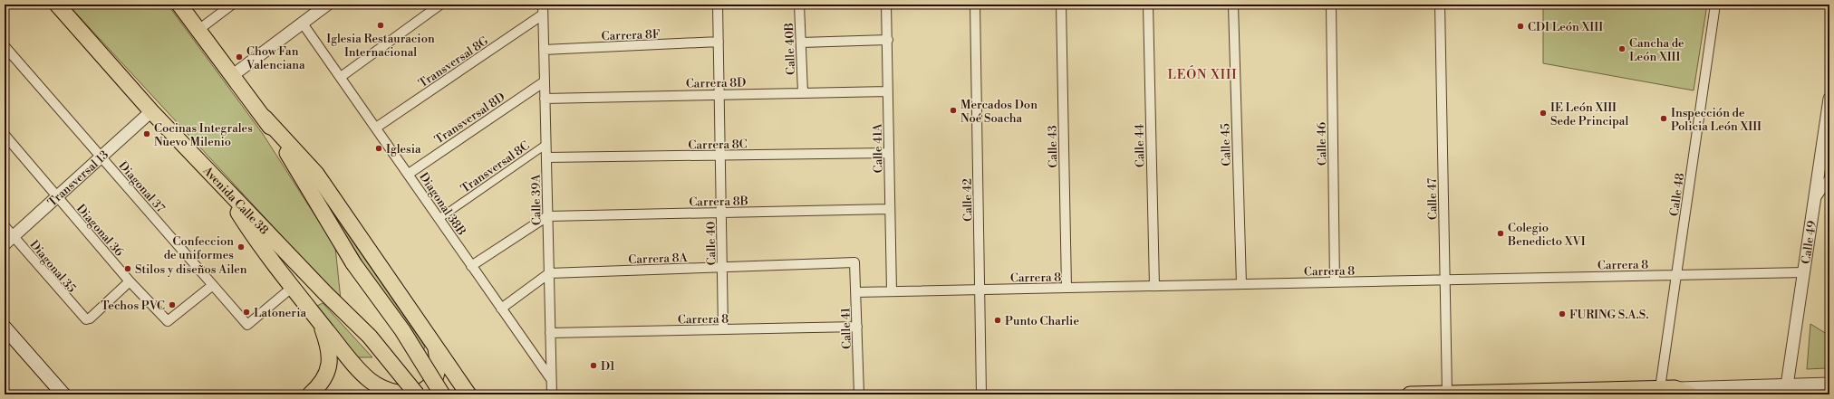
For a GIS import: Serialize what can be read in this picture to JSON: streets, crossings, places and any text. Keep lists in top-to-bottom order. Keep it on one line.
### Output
{"streets":{"main road":["Avenida Calle 38"],"street":["Carrera 8F","Calle 40B","Transversal 8G","Carrera 8D","Transversal 8D","Carrera 8C","Calle 46","Calle 45","Calle 44","Calle 43","Calle 41A","Transversal 8C","Transversal 13","Diagonal 37","Calle 48","Calle 47","Calle 39A","Calle 42","Carrera 8B","Diagonal 38B","Diagonal 36","Calle 49","Calle 40","Carrera 8A","Carrera 8","Diagonal 35","Calle 41"]},"crossings":[["Carrera 8F","Calle 39A"],["Carrera 8F","Calle 40"],["Calle 40B","Carrera 8D"],["Transversal 8G","Calle 39A"],["Transversal 8G","Diagonal 38B"],["Carrera 8D","Calle 41A"],["Carrera 8D","Calle 39A"],["Carrera 8D","Calle 40"],["Transversal 8D","Calle 39A"],["Transversal 8D","Diagonal 38B"],["Carrera 8C","Calle 41A"],["Carrera 8C","Calle 39A"],["Carrera 8C","Calle 40"],["Calle 46","Carrera 8"],["Calle 45","Carrera 8"],["Calle 44","Carrera 8"],["Calle 43","Carrera 8"],["Calle 41A","Carrera 8B"],["Calle 41A","Carrera 8"],["Transversal 8C","Calle 39A"],["Transversal 8C","Diagonal 38B"],["Transversal 13","Diagonal 37"],["Transversal 13","Avenida Calle 38"],["Transversal 13","Diagonal 36"],["Transversal 13","Diagonal 35"],["Diagonal 37","Diagonal 36"],["Calle 48","Carrera 8"],["Calle 47","Carrera 8"],["Calle 39A","Carrera 8B"],["Calle 39A","Diagonal 38B"],["Calle 39A","Carrera 8A"],["Calle 39A","Carrera 8"],["Calle 42","Carrera 8"],["Carrera 8B","Calle 40"],["Diagonal 36","Diagonal 35"],["Calle 49","Carrera 8"],["Calle 40","Carrera 8A"],["Calle 40","Carrera 8"],["Carrera 8A","Calle 41"],["Carrera 8","Calle 41"]],"districts":["LEÓN XIII"],"places":["Iglesia Restauracion Internacional","CDI León XIII","Cancha de León XIII","Chow Fan Valenciana","Mercados Don Noé Soacha","IE León XIII Sede Principal","Inspección de Policia León XIII","Cocinas Integrales Nuevo Milenio","Iglesia","Colegio Benedicto XVI","Confeccion de uniformes","Stilos y diseños Ailen","Techos PVC","Latoneria","FURING S.A.S.","Punto Charlie","D1"]}
